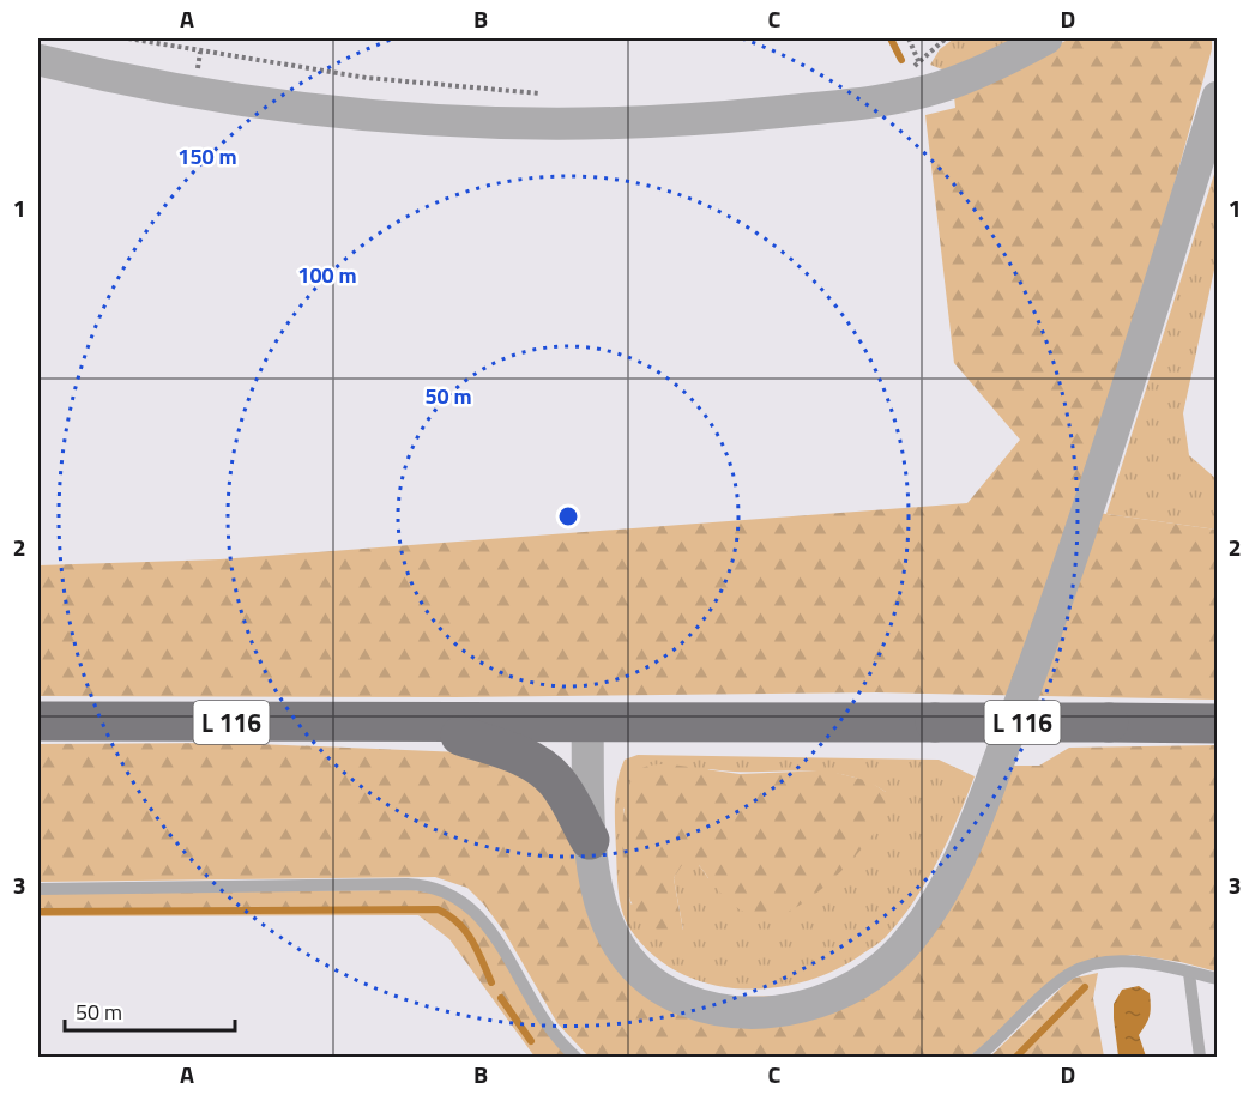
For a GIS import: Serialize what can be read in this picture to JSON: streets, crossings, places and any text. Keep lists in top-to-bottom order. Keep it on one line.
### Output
{"streets":{"main road":["L 116"]},"scale_bar":"50 m","grid":{"columns":["A","B","C","D"],"rows":["1","2","3"]},"rings":["150 m","100 m","50 m"]}
